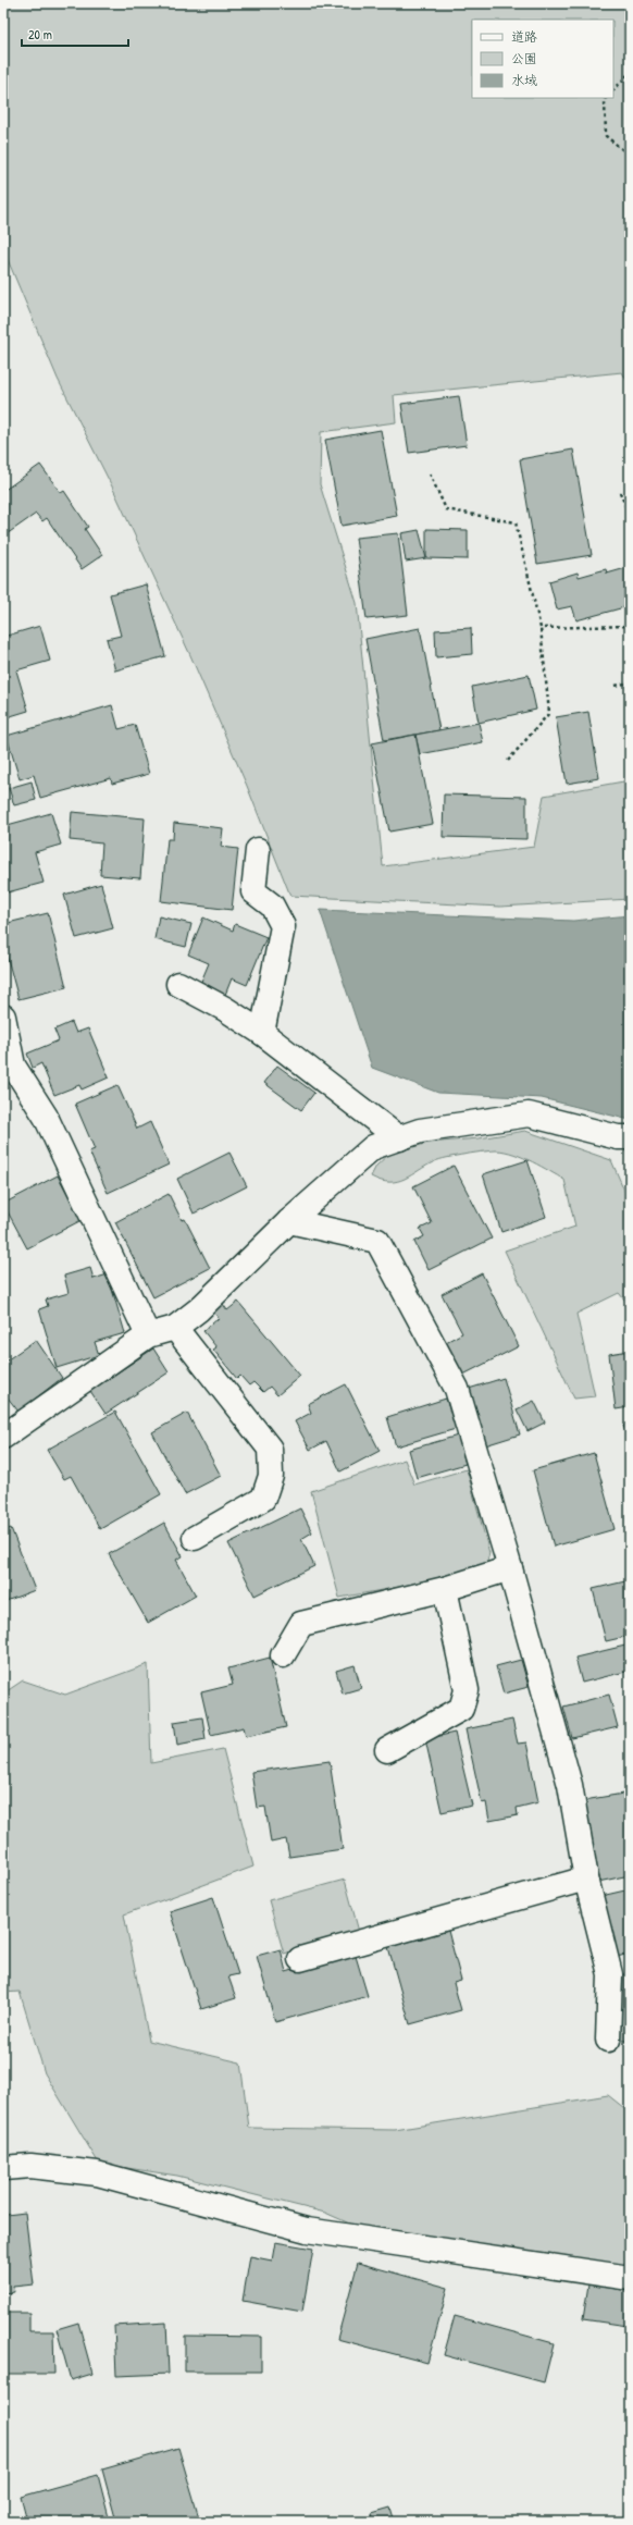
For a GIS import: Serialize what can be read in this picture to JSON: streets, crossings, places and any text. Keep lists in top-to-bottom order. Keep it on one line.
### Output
{"legend":["道路","公園","水域"],"scale_bar":"20 m"}
